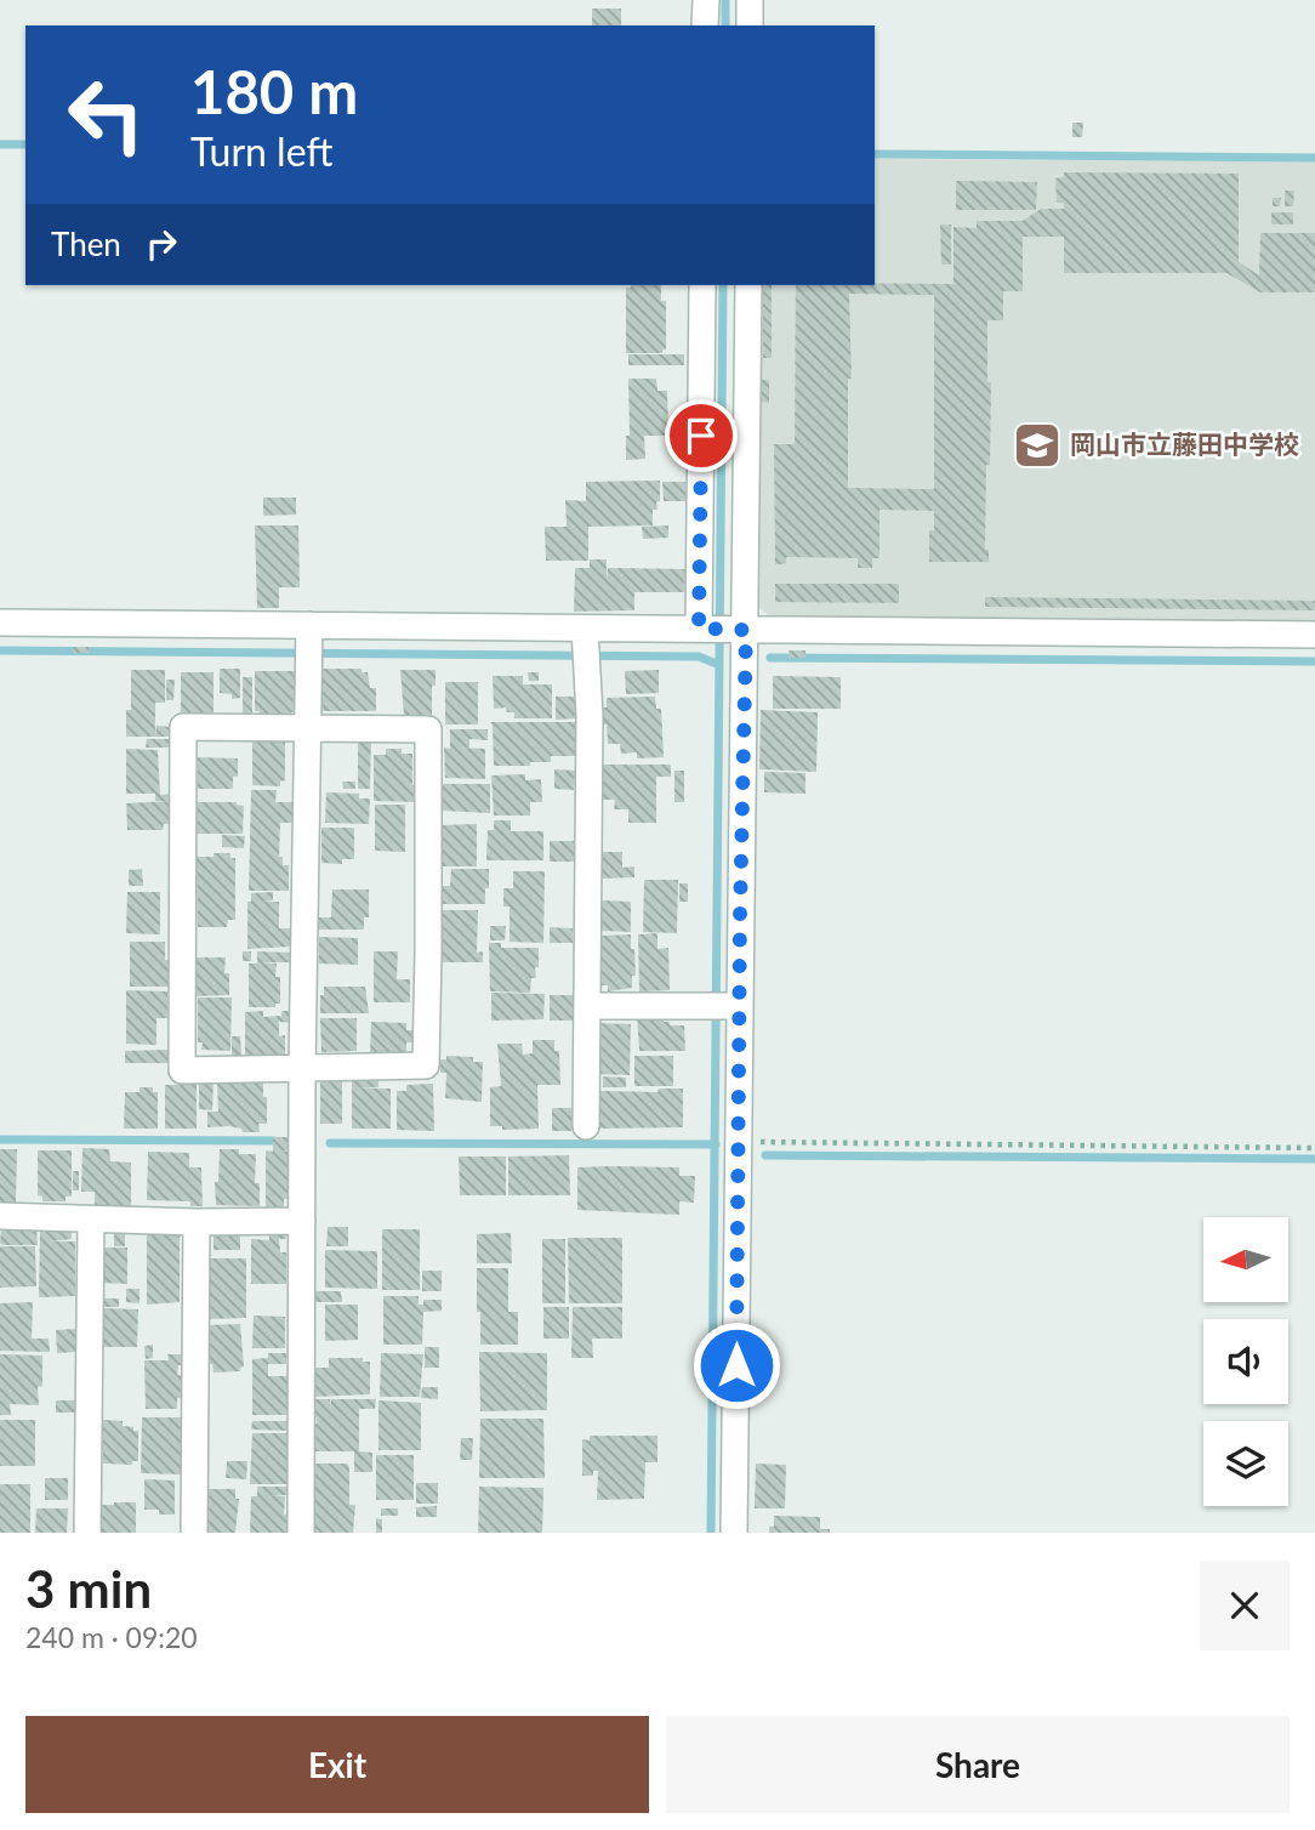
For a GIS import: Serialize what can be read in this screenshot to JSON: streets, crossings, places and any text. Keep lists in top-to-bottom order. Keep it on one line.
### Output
{"places":{"school or university":["岡山市立藤田中学校"]},"north":"left","page":{"turn":["180 m","Turn left"],"then":"Then","heading":["3 min","240 m · 09:20"],"buttons":["Exit","Share"]}}
